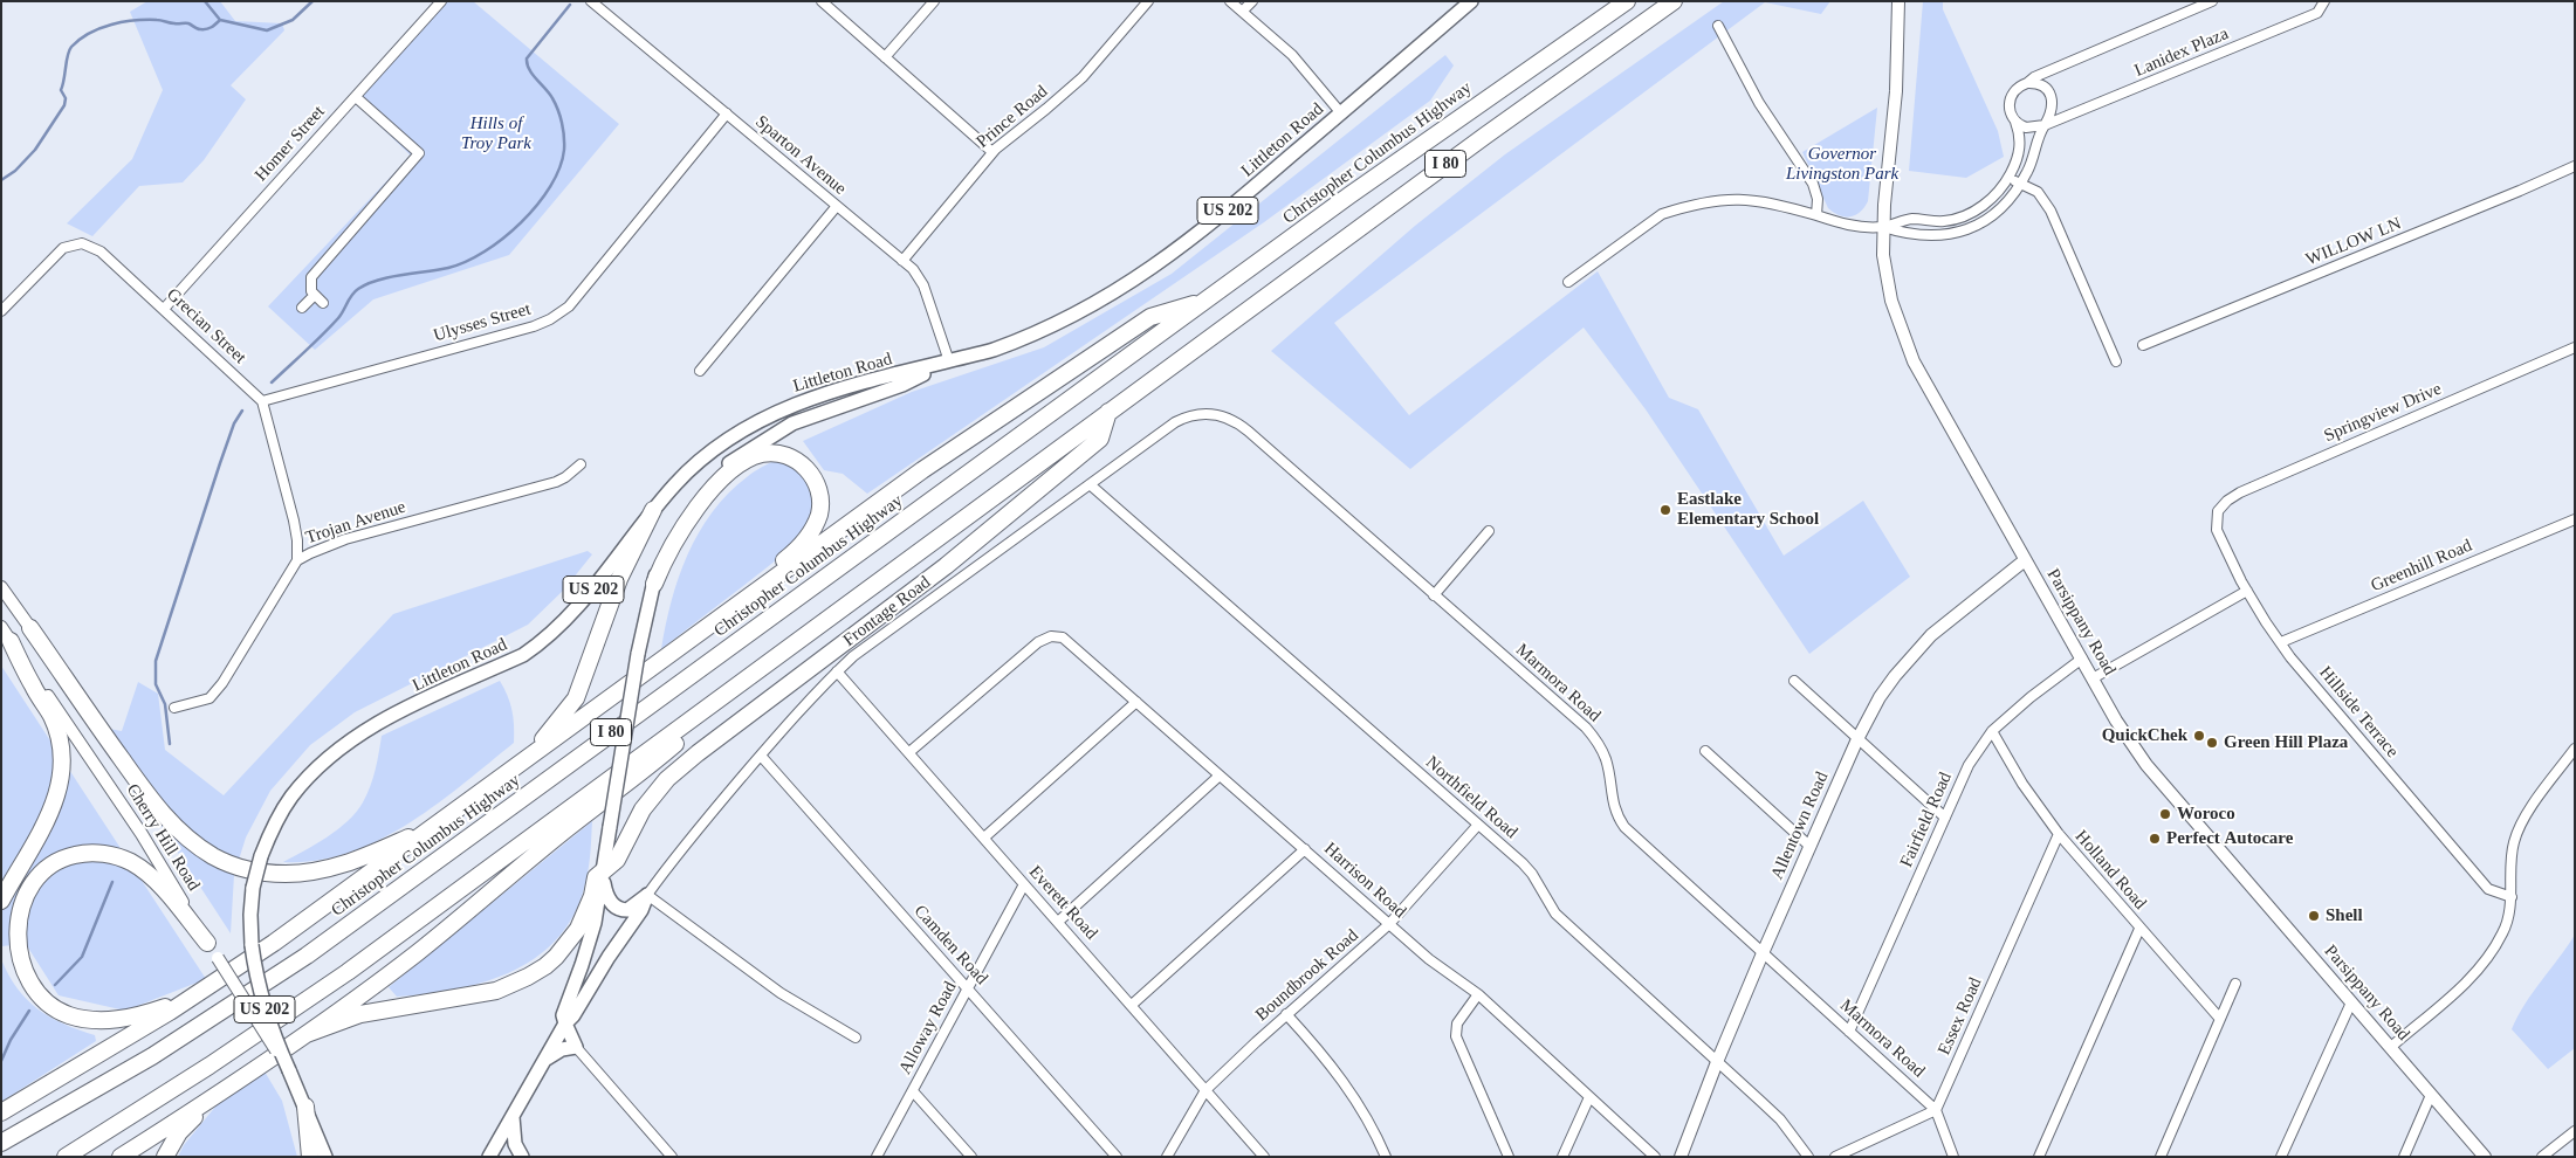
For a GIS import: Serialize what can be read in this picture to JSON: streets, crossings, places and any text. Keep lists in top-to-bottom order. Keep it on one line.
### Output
{"streets":{"highway":["Christopher Columbus Highway","I 80"],"main road":["Littleton Road","US 202","Parsippany Road","Allentown Road","Cherry Hill Road"],"street":["Lanidex Plaza","Prince Road","Homer Street","Sparton Avenue","WILLOW LN","Ulysses Street","Grecian Street","Springview Drive","Trojan Avenue","Greenhill Road","Frontage Road","Marmora Road","Hillside Terrace","Northfield Road","Fairfield Road","Holland Road","Harrison Road","Everett Road","Camden Road","Boundbrook Road","Essex Road","Alloway Road"]},"crossings":[["Lanidex Plaza","Parsippany Road"],["Prince Road","Sparton Avenue"],["Littleton Road","Sparton Avenue"],["Littleton Road","Cherry Hill Road"],["Homer Street","Grecian Street"],["Sparton Avenue","Ulysses Street"],["Ulysses Street","Grecian Street"],["Springview Drive","Hillside Terrace"],["Greenhill Road","Hillside Terrace"],["Frontage Road","Marmora Road"],["Frontage Road","Northfield Road"],["Frontage Road","Everett Road"],["Frontage Road","Camden Road"],["Parsippany Road","Fairfield Road"],["Parsippany Road","Allentown Road"],["Marmora Road","Fairfield Road"],["Marmora Road","Allentown Road"],["Marmora Road","Essex Road"],["Northfield Road","Allentown Road"],["Northfield Road","Boundbrook Road"],["Fairfield Road","Holland Road"],["Holland Road","Essex Road"],["Harrison Road","Everett Road"],["Harrison Road","Boundbrook Road"],["Everett Road","Boundbrook Road"],["Everett Road","Alloway Road"],["Camden Road","Alloway Road"]],"parks":["Hills of Troy Park","Governor Livingston Park"],"places":["Eastlake Elementary School","QuickChek","Green Hill Plaza","Woroco","Perfect Autocare","Shell"]}
